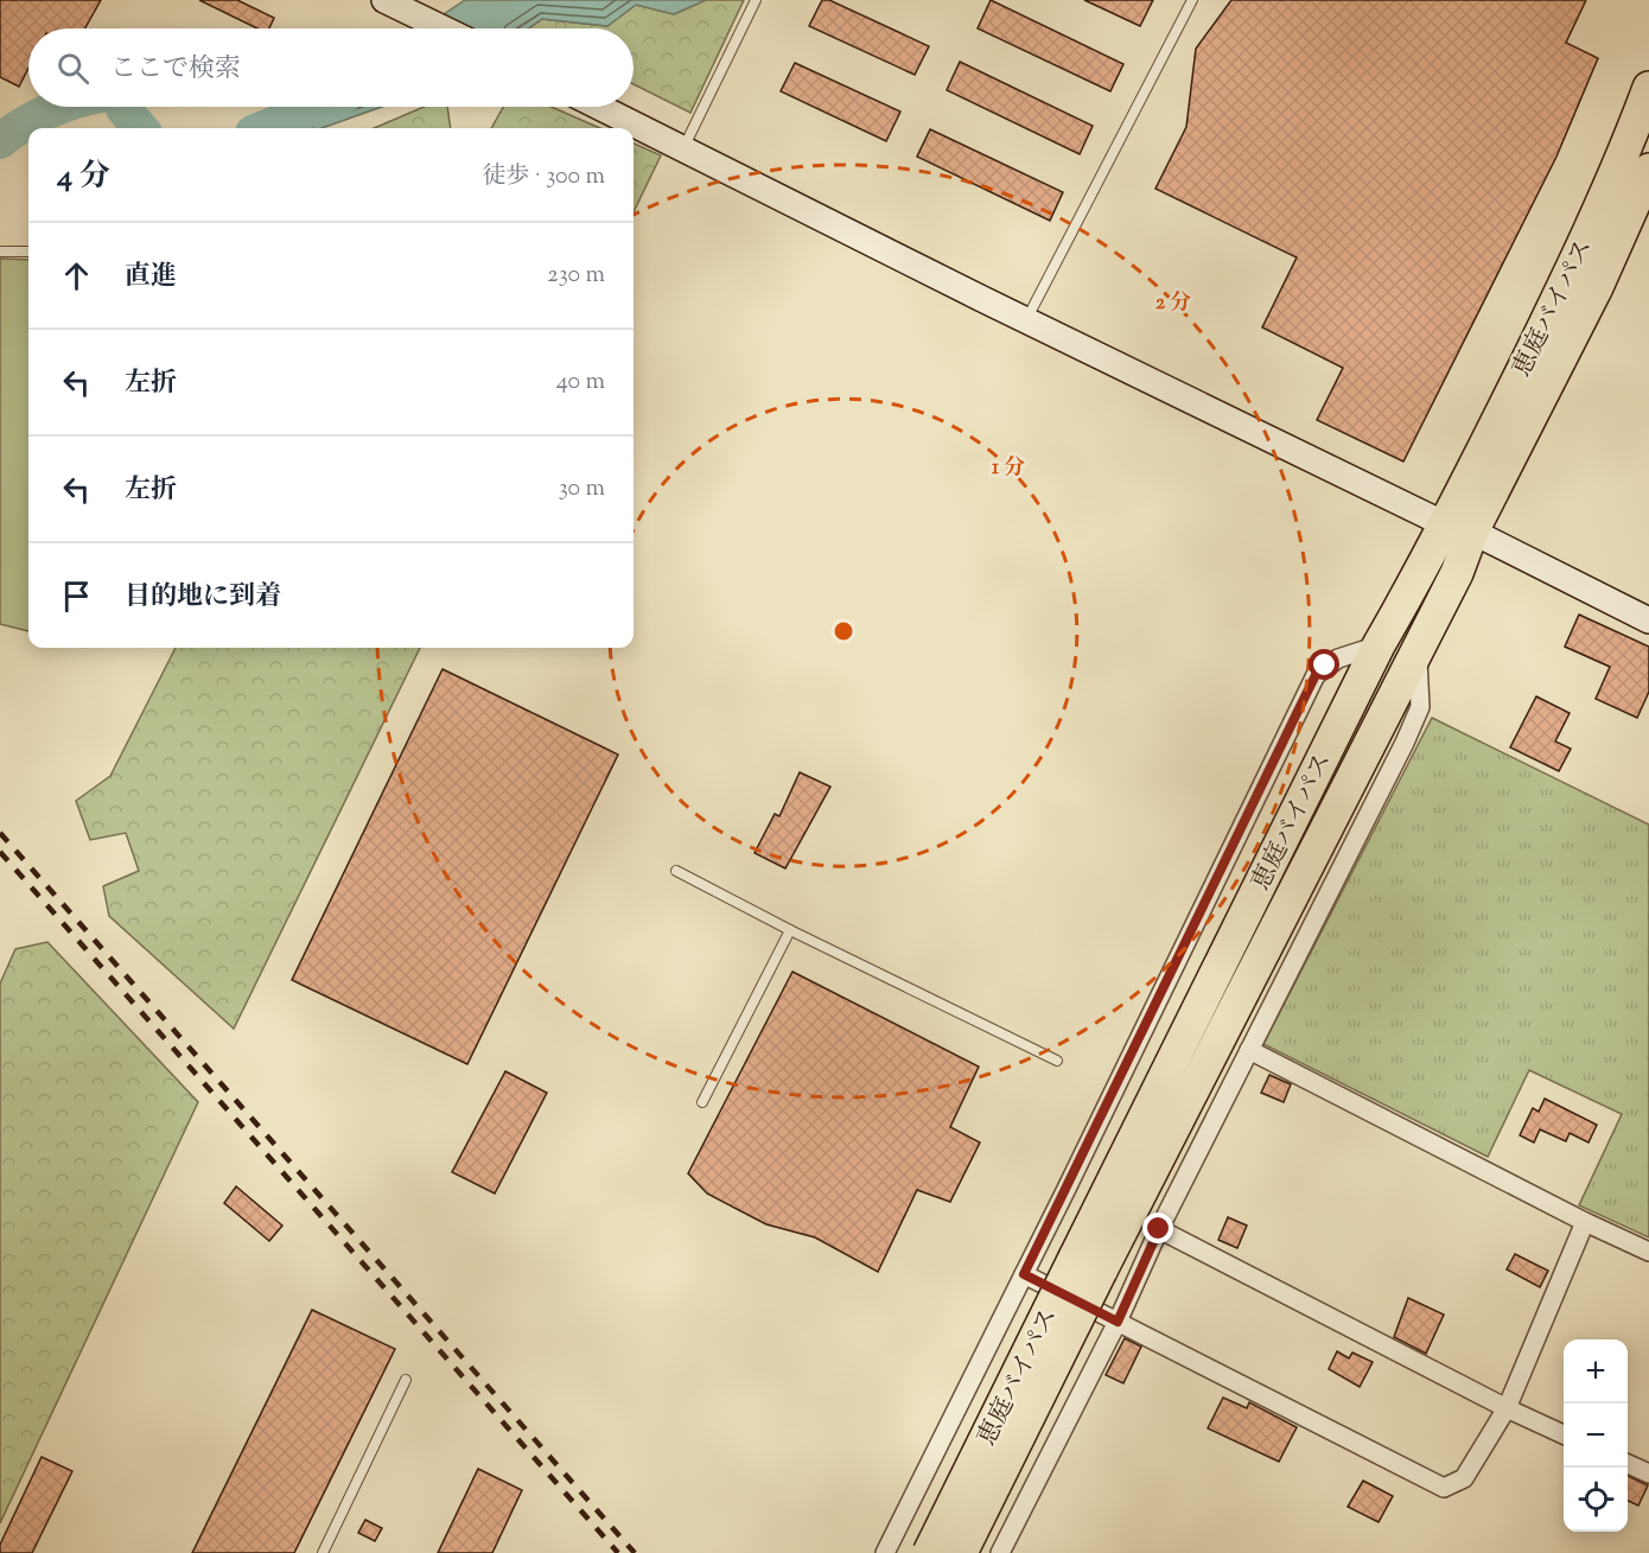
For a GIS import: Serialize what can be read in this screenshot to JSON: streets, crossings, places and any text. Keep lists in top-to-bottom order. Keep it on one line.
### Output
{"streets":{"highway":["恵庭バイパス"]},"page":{"search":"ここで検索","heading":["4 分","徒歩 · 300 m"],"list":[["直進","230 m"],["左折","40 m"],["左折","30 m"],"目的地に到着"],"map_buttons":["+","−"]},"rings":["2 分","1 分"]}
